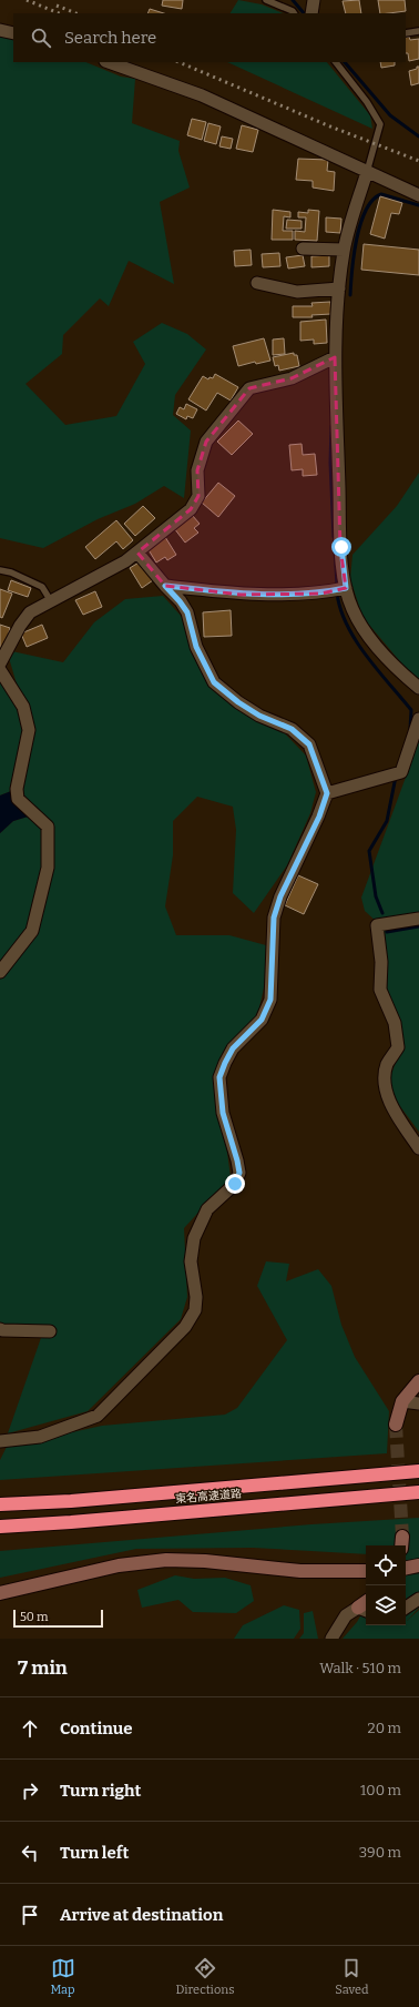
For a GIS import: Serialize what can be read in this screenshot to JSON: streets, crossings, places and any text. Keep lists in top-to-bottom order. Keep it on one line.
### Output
{"streets":{"highway":["東名高速道路"]},"scale_bar":"50 m","page":{"search":"Search here","scale":"50 m","heading":["7 min","Walk · 510 m"],"list":[["Continue","20 m"],["Turn right","100 m"],["Turn left","390 m"],"Arrive at destination"],"nav":["Map","Directions","Saved"]}}
